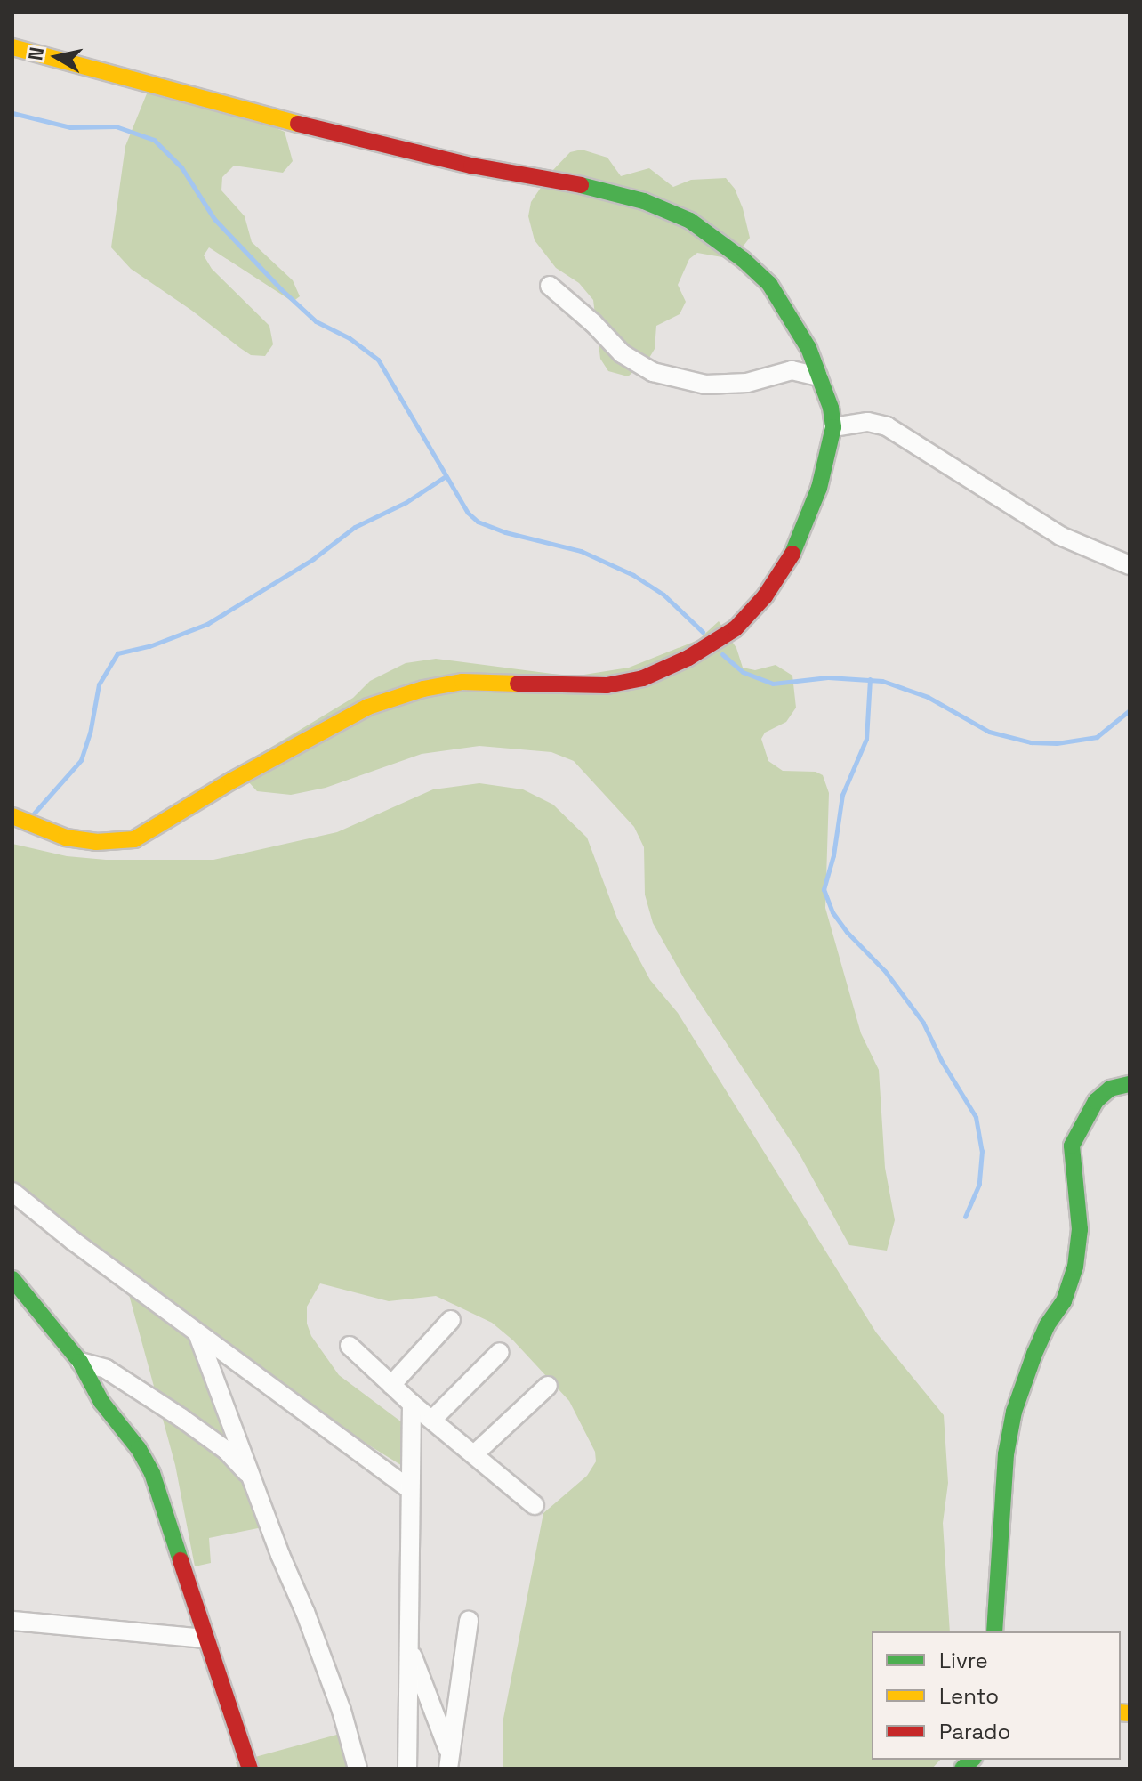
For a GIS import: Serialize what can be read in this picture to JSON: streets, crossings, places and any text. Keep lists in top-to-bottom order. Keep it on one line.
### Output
{"legend":["Livre","Lento","Parado"],"north":"left"}
